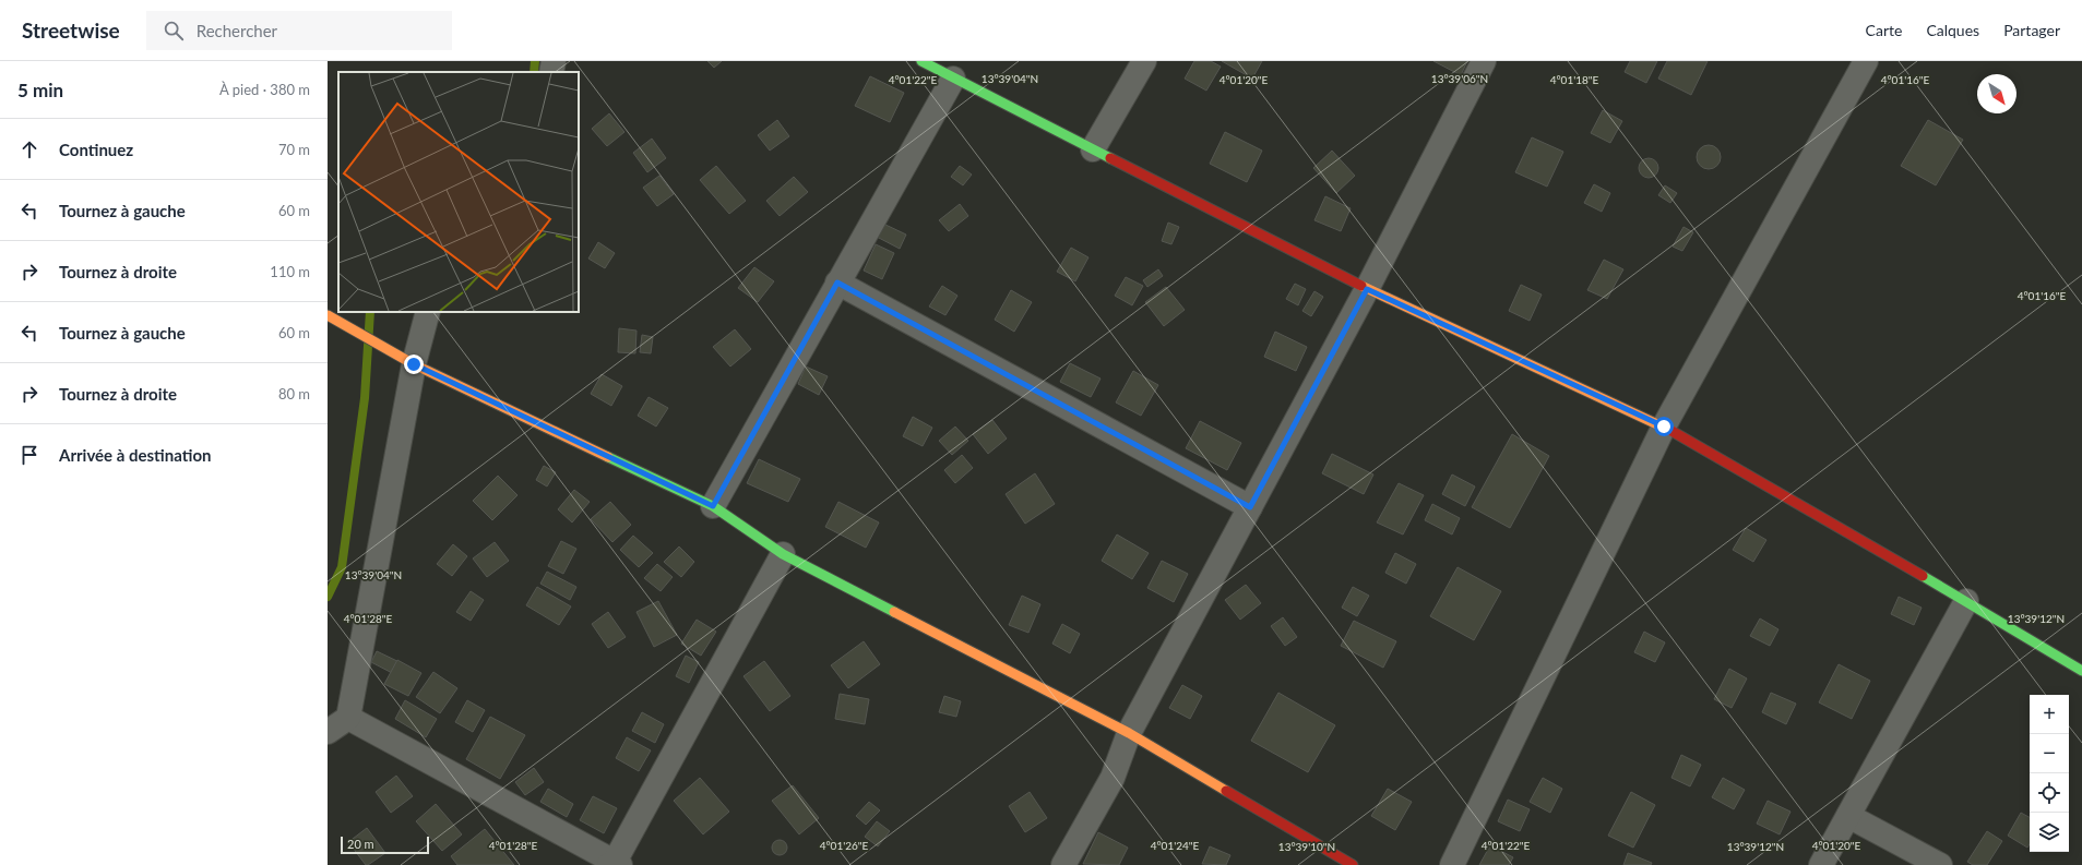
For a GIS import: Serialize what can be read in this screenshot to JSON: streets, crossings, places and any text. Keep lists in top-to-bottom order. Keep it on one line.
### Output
{"scale_bar":"20 m","north":"bottom right","page":{"header":"Streetwise","search":"Rechercher","nav":["Carte","Calques","Partager"],"heading":["5 min","À pied · 380 m"],"list":[["Continuez","70 m"],["Tournez à gauche","60 m"],["Tournez à droite","110 m"],["Tournez à gauche","60 m"],["Tournez à droite","80 m"],"Arrivée à destination"],"map_buttons":["+","−"],"scale":"20 m"},"coordinates":["13°39'04\"N","13°39'06\"N","4°01'20\"E","4°01'18\"E","4°01'22\"E","4°01'16\"E","4°01'28\"E","13°39'12\"N","4°01'26\"E","4°01'24\"E","13°39'10\"N"]}
